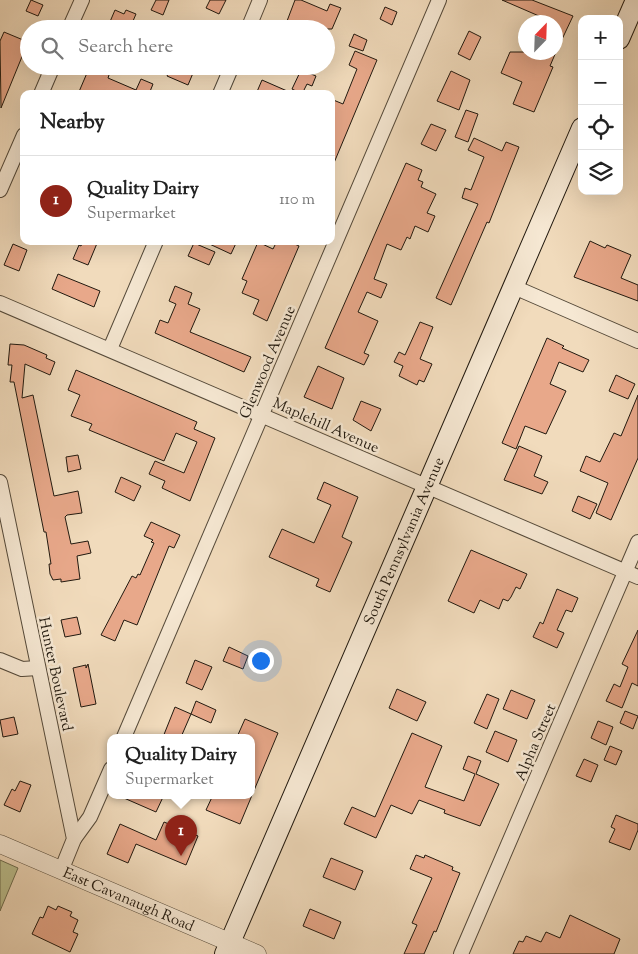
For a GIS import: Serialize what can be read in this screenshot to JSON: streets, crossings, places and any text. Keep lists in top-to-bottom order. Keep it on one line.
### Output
{"streets":{"main road":["South Pennsylvania Avenue"],"street":["Glenwood Avenue","Maplehill Avenue","Hunter Boulevard","Alpha Street","East Cavanaugh Road"]},"crossings":[["Glenwood Avenue","Maplehill Avenue"],["Maplehill Avenue","South Pennsylvania Avenue"],["Maplehill Avenue","Alpha Street"],["South Pennsylvania Avenue","East Cavanaugh Road"]],"north":"top right","page":{"map_buttons":["+","−"],"search":"Search here","heading":"Nearby","list":[{"mark":"1","name":"Quality Dairy","note":"Supermarket","value":"110 m"}],"popup":["Quality Dairy","Supermarket"],"pins":"1"}}
